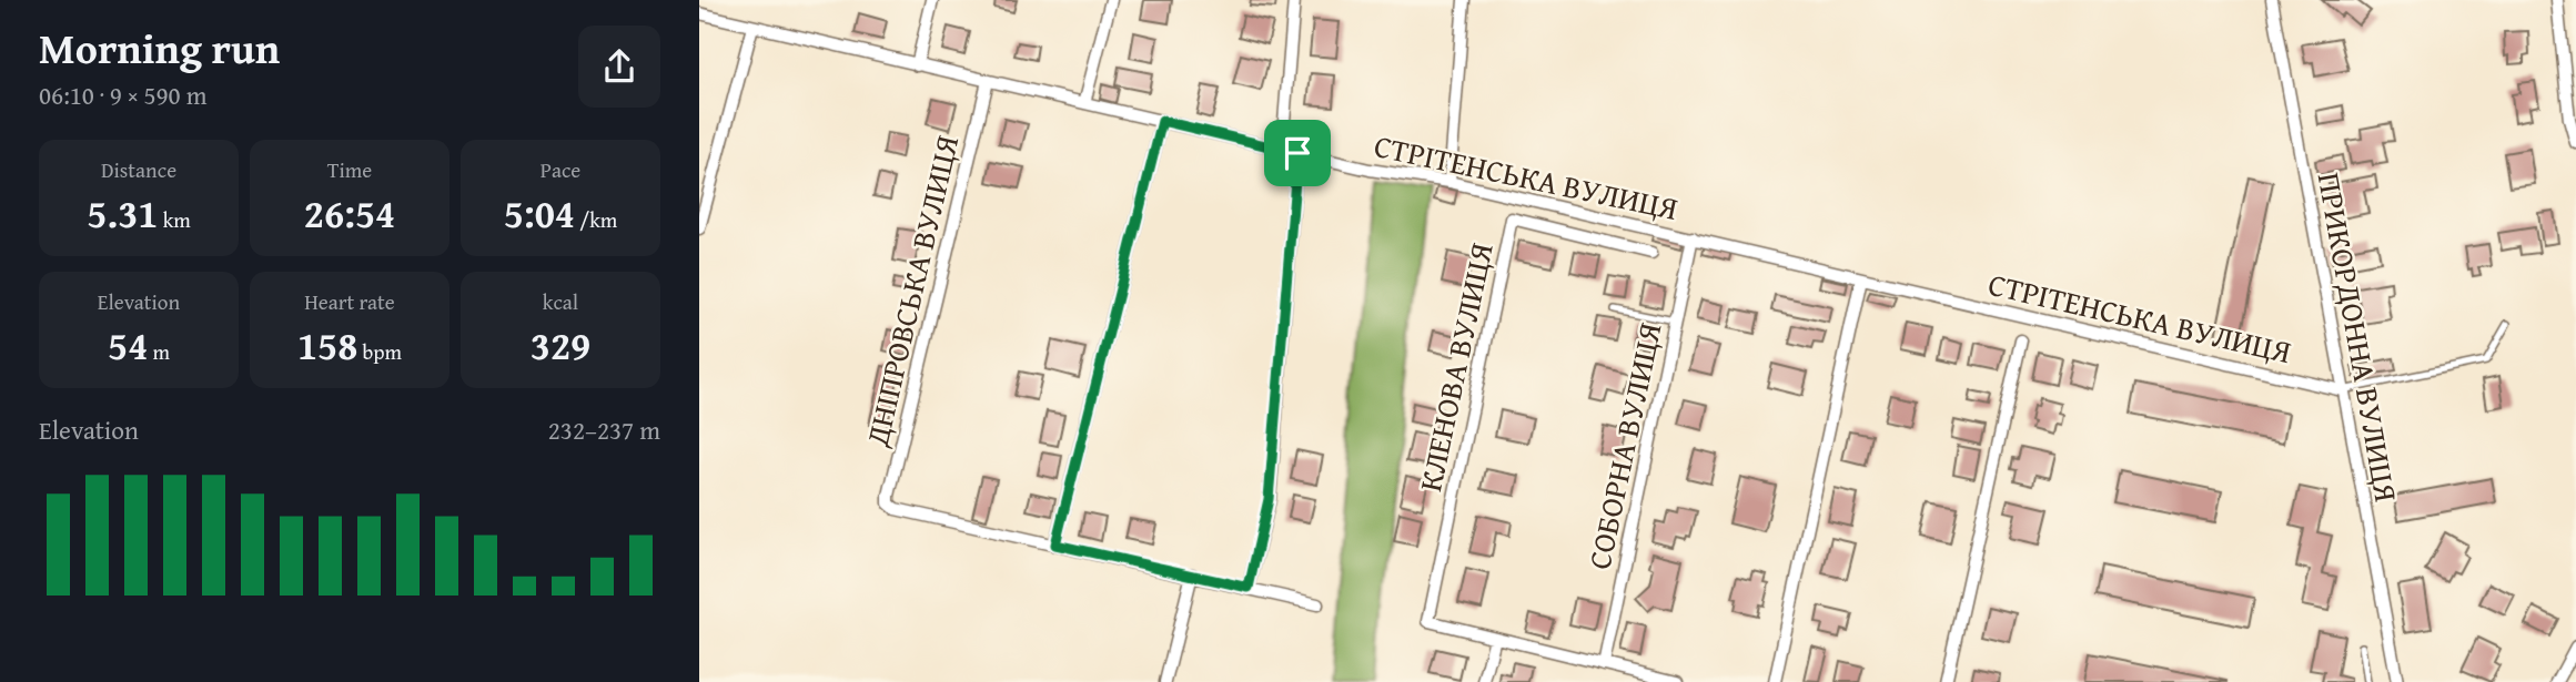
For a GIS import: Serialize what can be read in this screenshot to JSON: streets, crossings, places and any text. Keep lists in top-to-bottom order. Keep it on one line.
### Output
{"streets":{"street":["СТРІТЕНСЬКА ВУЛИЦЯ","ДНІПРОВСЬКА ВУЛИЦЯ","ПРИКОРДОННА ВУЛИЦЯ","КЛЕНОВА ВУЛИЦЯ","СОБОРНА ВУЛИЦЯ"]},"crossings":[["СТРІТЕНСЬКА ВУЛИЦЯ","ДНІПРОВСЬКА ВУЛИЦЯ"],["СТРІТЕНСЬКА ВУЛИЦЯ","ПРИКОРДОННА ВУЛИЦЯ"],["СТРІТЕНСЬКА ВУЛИЦЯ","СОБОРНА ВУЛИЦЯ"]],"page":{"heading":["Morning run","06:10 · 9 × 590 m"],"stats":[["Distance","5.31 km"],["Time","26:54"],["Pace","5:04 /km"],["Elevation","54 m"],["Heart rate","158 bpm"],["kcal","329"]],"chart":["Elevation","232–237 m"]}}
